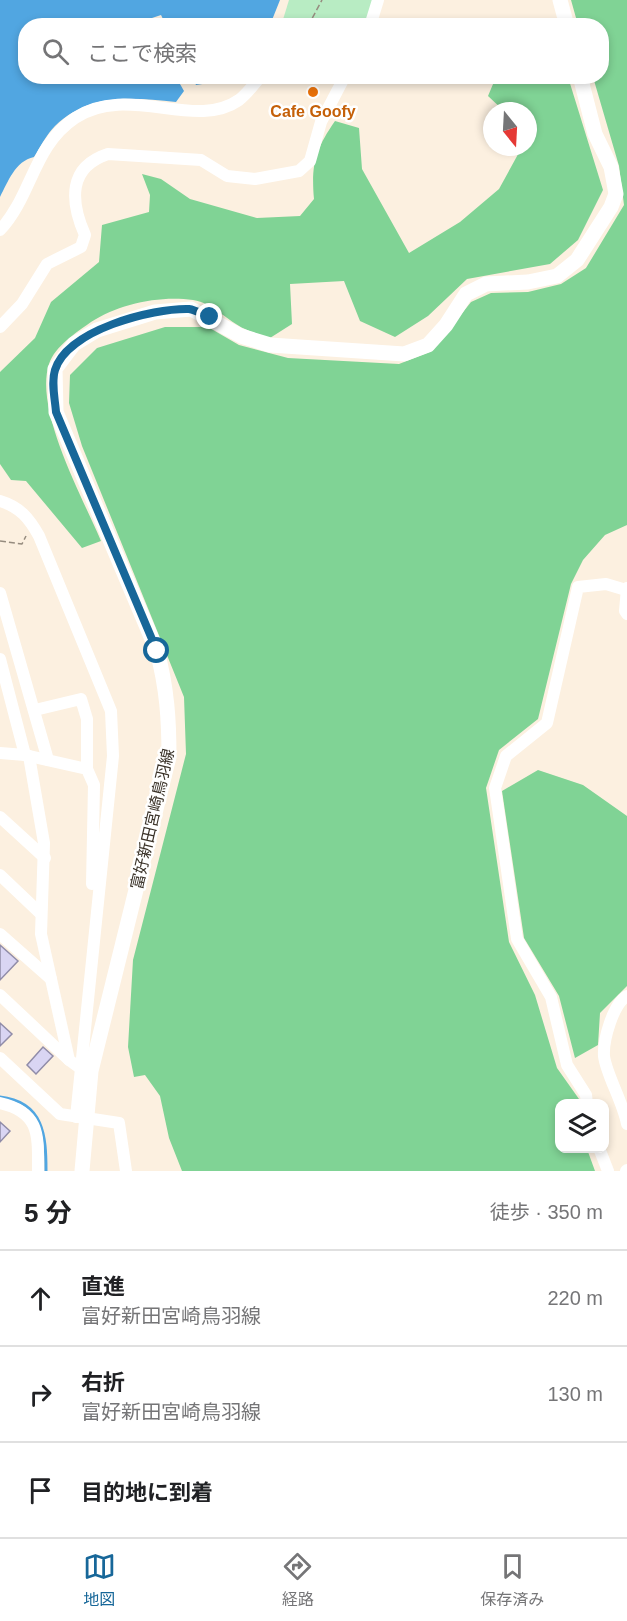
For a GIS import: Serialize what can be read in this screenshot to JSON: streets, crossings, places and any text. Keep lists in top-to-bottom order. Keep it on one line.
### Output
{"streets":{"main road":["富好新田宮崎鳥羽線"]},"places":["Cafe Goofy"],"north":"bottom","page":{"search":"ここで検索","heading":["5 分","徒歩 · 350 m"],"list":[["直進","富好新田宮崎鳥羽線","220 m"],["右折","富好新田宮崎鳥羽線","130 m"],"目的地に到着"],"nav":["地図","経路","保存済み"]}}
